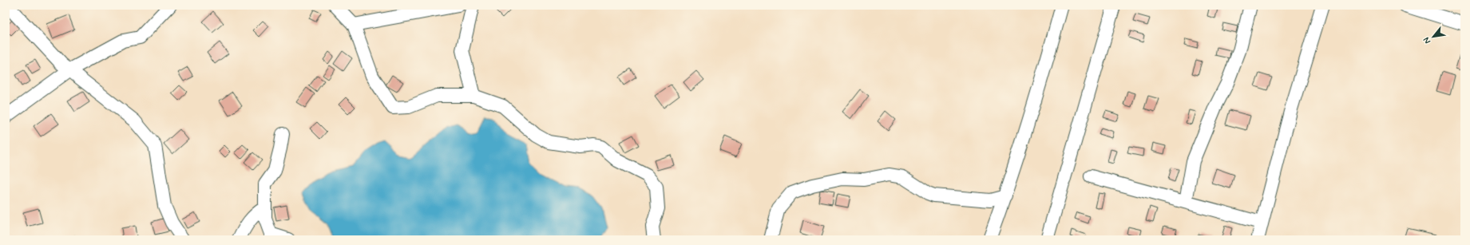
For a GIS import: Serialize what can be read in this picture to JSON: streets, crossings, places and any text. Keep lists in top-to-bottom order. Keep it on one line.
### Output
{"north":"bottom left"}
